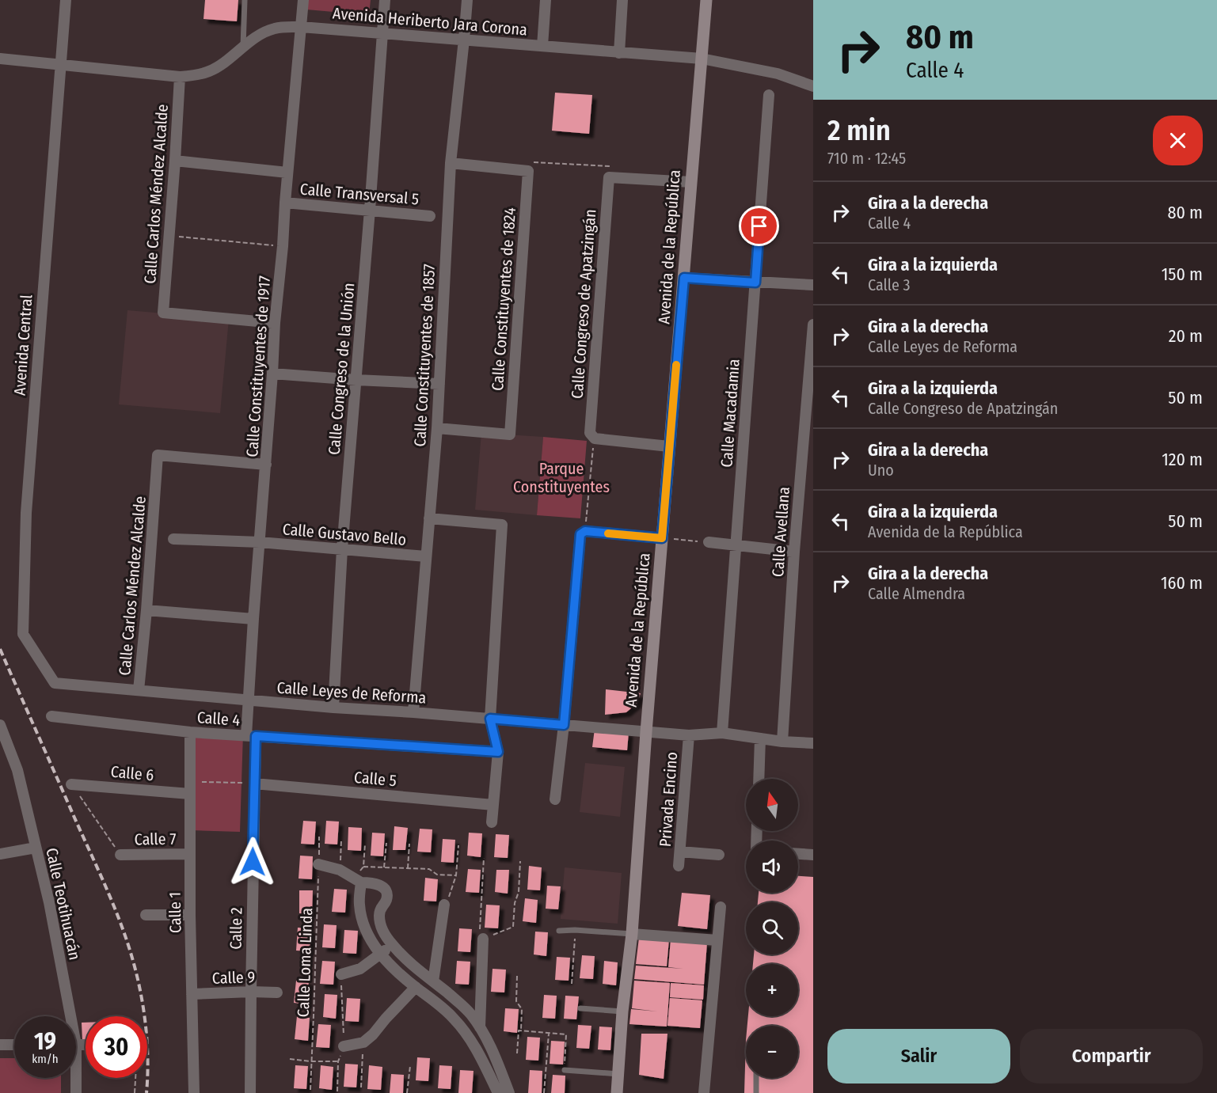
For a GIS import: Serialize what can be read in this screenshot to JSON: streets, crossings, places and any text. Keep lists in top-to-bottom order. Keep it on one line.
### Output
{"streets":{"main road":["Avenida de la República"],"street":["Avenida Heriberto Jara Corona","Calle Carlos Méndez Alcalde","Calle Transversal 5","Calle Constituyentes de 1824","Calle Congreso de Apatzingán","Avenida Central","Calle Constituyentes de 1857","Calle Constituyentes de 1917","Calle Congreso de la Unión","Calle Macadamia","Calle Avellana","Calle Gustavo Bello","Calle Leyes de Reforma","Calle 4","Calle 6","Calle 5","Privada Encino","Calle 7","Calle Teotihuacán","Calle 1","Calle 2","Calle 9"],"path":["Calle Loma Linda"]},"crossings":[["Avenida Heriberto Jara Corona","Calle Carlos Méndez Alcalde"],["Avenida Heriberto Jara Corona","Avenida de la República"],["Avenida Heriberto Jara Corona","Avenida Central"],["Avenida Heriberto Jara Corona","Calle Constituyentes de 1857"],["Avenida Heriberto Jara Corona","Calle Constituyentes de 1917"],["Avenida Heriberto Jara Corona","Calle Congreso de la Unión"],["Calle Carlos Méndez Alcalde","Calle Constituyentes de 1917"],["Calle Carlos Méndez Alcalde","Calle Leyes de Reforma"],["Calle Transversal 5","Calle Constituyentes de 1917"],["Calle Transversal 5","Calle Congreso de la Unión"],["Avenida de la República","Calle Leyes de Reforma"],["Calle Constituyentes de 1824","Calle Constituyentes de 1857"],["Avenida Central","Calle Leyes de Reforma"],["Calle Constituyentes de 1857","Calle Gustavo Bello"],["Calle Constituyentes de 1857","Calle Leyes de Reforma"],["Calle Constituyentes de 1917","Calle Gustavo Bello"],["Calle Constituyentes de 1917","Calle Leyes de Reforma"],["Calle Constituyentes de 1917","Calle 4"],["Calle Constituyentes de 1917","Calle 2"],["Calle Congreso de la Unión","Calle Gustavo Bello"],["Calle Congreso de la Unión","Calle Leyes de Reforma"],["Calle Macadamia","Calle Leyes de Reforma"],["Calle Avellana","Calle Leyes de Reforma"],["Calle Leyes de Reforma","Privada Encino"],["Calle 4","Calle 1"],["Calle 4","Calle 2"],["Calle 6","Calle 1"],["Calle 5","Calle 2"],["Calle 7","Calle 1"],["Calle 1","Calle 9"],["Calle 2","Calle 9"]],"parks":["Parque Constituyentes"],"north":"top","page":{"turn":["80 m","Calle 4"],"heading":["2 min","710 m · 12:45"],"list":[{"name":"Gira a la derecha","note":"Calle 4","value":"80 m"},{"name":"Gira a la izquierda","note":"Calle 3","value":"150 m"},{"name":"Gira a la derecha","note":"Calle Leyes de Reforma","value":"20 m"},{"name":"Gira a la izquierda","note":"Calle Congreso de Apatzingán","value":"50 m"},{"name":"Gira a la derecha","note":"Uno","value":"120 m"},{"name":"Gira a la izquierda","note":"Avenida de la República","value":"50 m"},{"name":"Gira a la derecha","note":"Calle Almendra","value":"160 m"}],"map_buttons":["+","−"],"speed":"19 km/h","limit":"30","buttons":["Salir","Compartir"]}}
